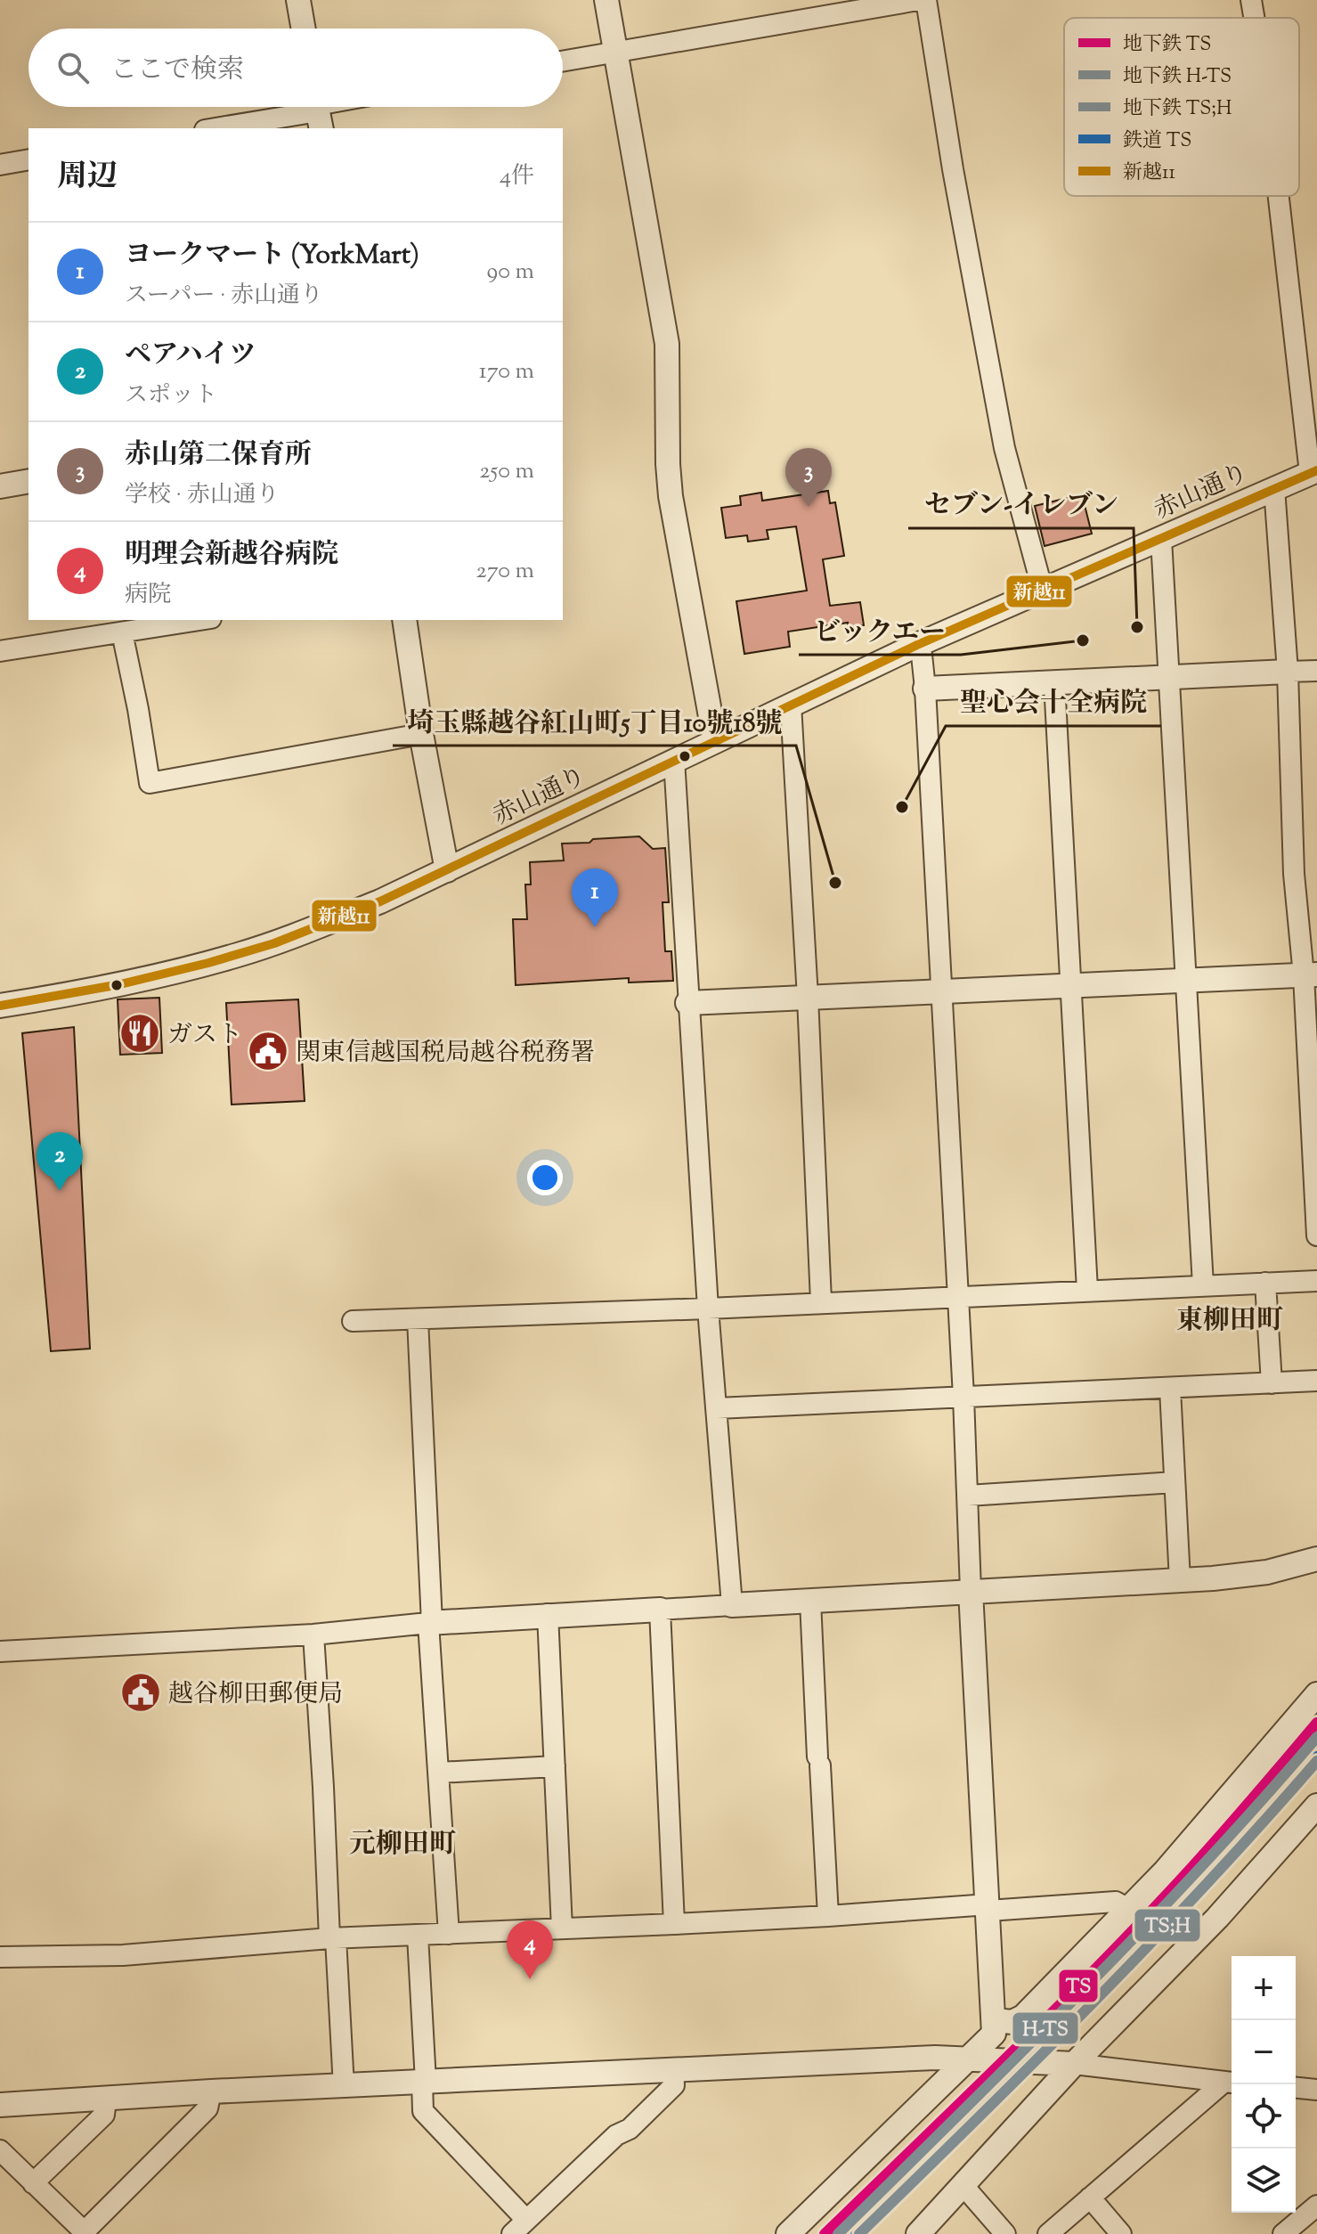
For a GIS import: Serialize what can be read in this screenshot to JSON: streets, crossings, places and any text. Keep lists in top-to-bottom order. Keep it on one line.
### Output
{"streets":{"street":["赤山通り"]},"districts":["東柳田町","元柳田町"],"places":{"other":["セブン-イレブン","ビックエー","聖心会十全病院","埼玉縣越谷紅山町5丁目10號18號"],"restaurant":["ガスト"],"public building":["関東信越国税局越谷税務署","越谷柳田郵便局"]},"lines":["transit line 新越11","metro line TS","metro line H-TS","rail line TS","metro line TS;H"],"legend":["地下鉄 TS","地下鉄 H-TS","地下鉄 TS;H","鉄道 TS","新越11"],"page":{"search":"ここで検索","heading":["周辺","4件"],"list":[{"mark":"1","name":"ヨークマート (YorkMart)","note":"スーパー · 赤山通り","value":"90 m"},{"mark":"2","name":"ペアハイツ","note":"スポット","value":"170 m"},{"mark":"3","name":"赤山第二保育所","note":"学校 · 赤山通り","value":"250 m"},{"mark":"4","name":"明理会新越谷病院","note":"病院","value":"270 m"}],"pins":["3","1","2","4"],"map_buttons":["+","−"]}}
